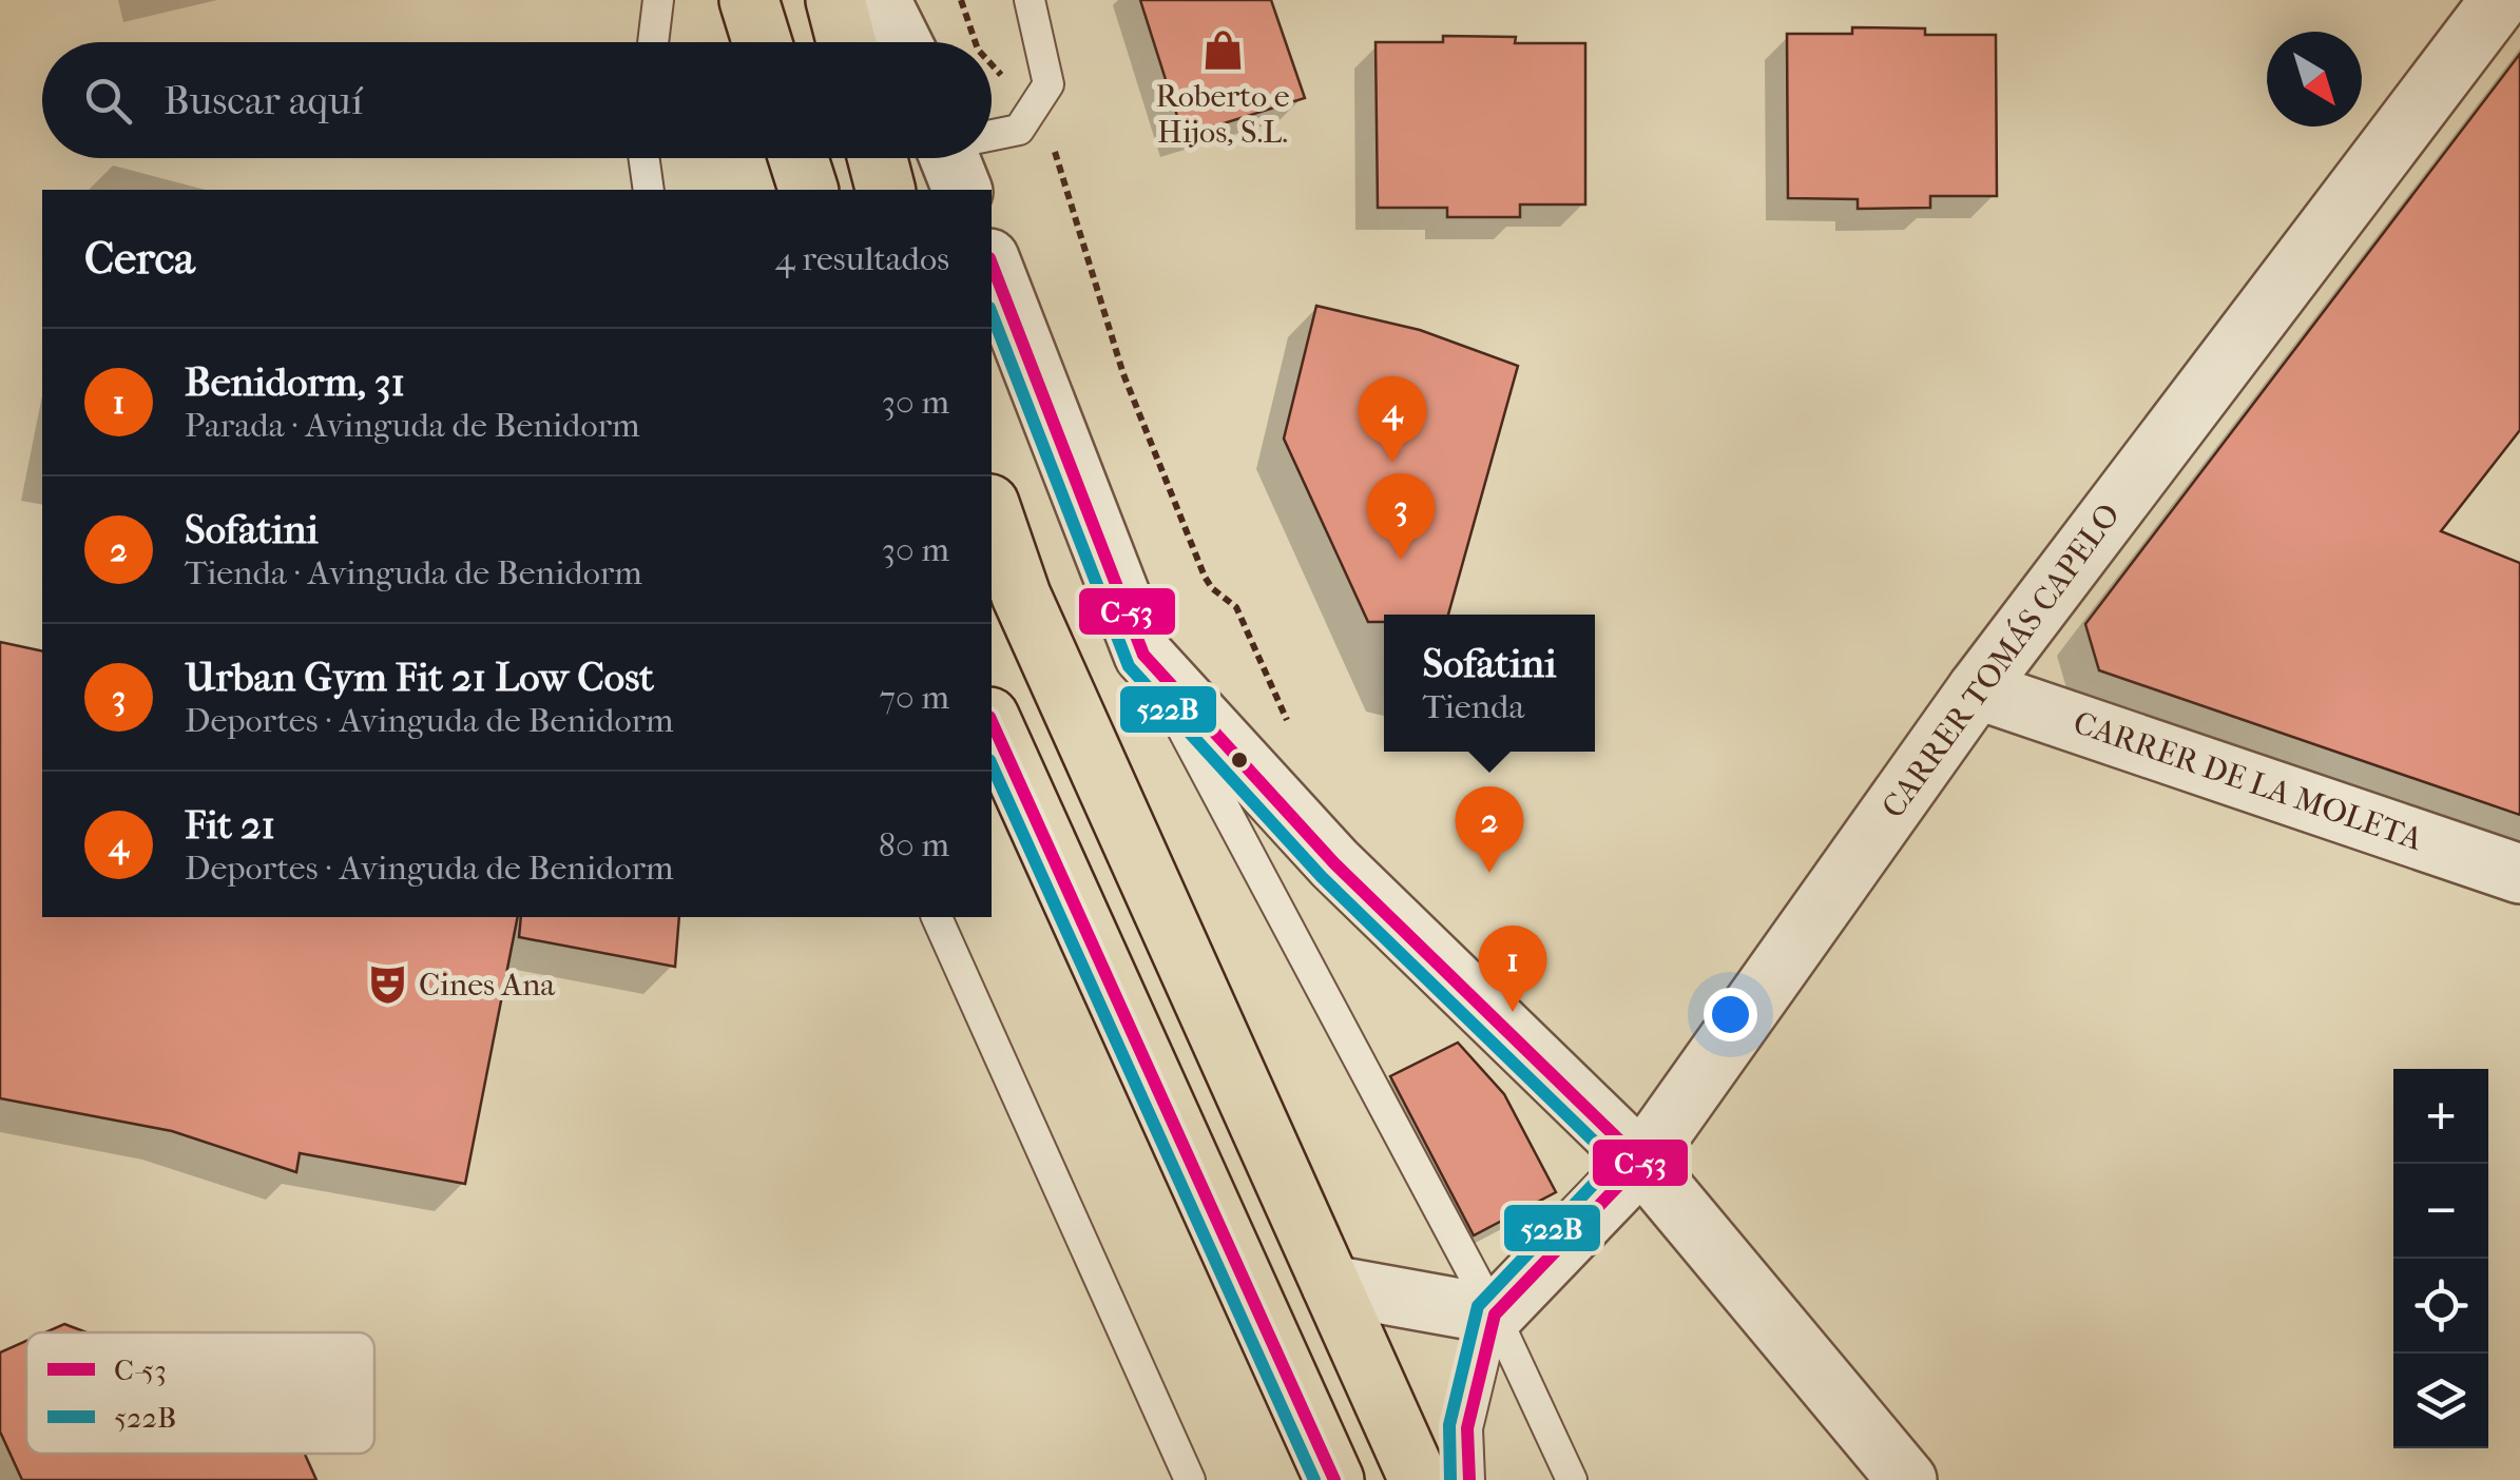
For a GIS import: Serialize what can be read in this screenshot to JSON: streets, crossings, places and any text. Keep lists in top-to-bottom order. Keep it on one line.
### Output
{"streets":{"street":["CARRER TOMÁS CAPELO","CARRER DE LA MOLETA"]},"crossings":[["CARRER TOMÁS CAPELO","CARRER DE LA MOLETA"]],"places":{"shop":["Roberto e Hijos, S.L."],"theatre":["Cines Ana"]},"lines":["transit line C-53","transit line 522B"],"legend":["C-53","522B"],"north":"bottom right","page":{"search":"Buscar aquí","heading":["Cerca","4 resultados"],"list":[{"mark":"1","name":"Benidorm, 31","note":"Parada · Avinguda de Benidorm","value":"30 m"},{"mark":"2","name":"Sofatini","note":"Tienda · Avinguda de Benidorm","value":"30 m"},{"mark":"3","name":"Urban Gym Fit 21 Low Cost","note":"Deportes · Avinguda de Benidorm","value":"70 m"},{"mark":"4","name":"Fit 21","note":"Deportes · Avinguda de Benidorm","value":"80 m"}],"pins":["4","3","2","1"],"popup":["Sofatini","Tienda"],"map_buttons":["+","−"]}}
